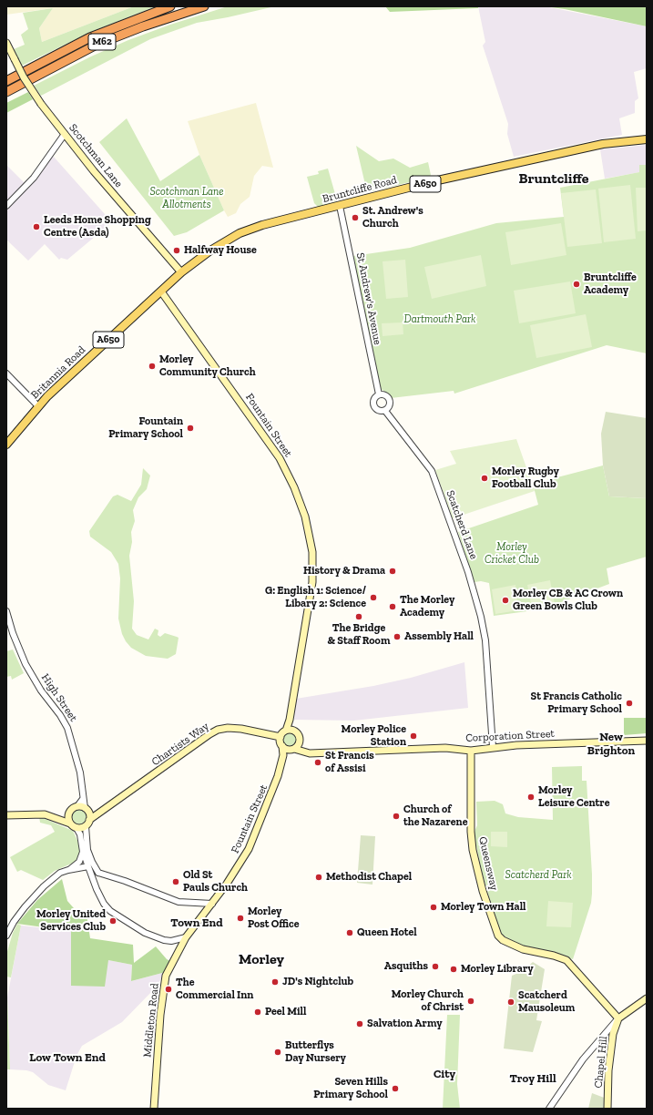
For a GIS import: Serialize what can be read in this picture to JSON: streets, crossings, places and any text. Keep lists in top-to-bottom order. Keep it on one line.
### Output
{"streets":{"highway":["M62"],"main road":["Scotchman Lane","A650","Bruntcliffe Road","Britannia Road","Fountain Street","Corporation Street","Chartists Way","Queensway","Middleton Road","Chapel Hill"],"street":["St Andrew's Avenue","Scatcherd Lane","High Street"]},"crossings":[["Scotchman Lane","Bruntcliffe Road"],["Bruntcliffe Road","St Andrew's Avenue"],["Bruntcliffe Road","Britannia Road"],["Bruntcliffe Road","Fountain Street"],["St Andrew's Avenue","Scatcherd Lane"],["Britannia Road","Fountain Street"],["Fountain Street","Corporation Street"],["Fountain Street","Chartists Way"],["Fountain Street","Middleton Road"],["Scatcherd Lane","Corporation Street"],["High Street","Chartists Way"],["Corporation Street","Chartists Way"],["Corporation Street","Queensway"],["Queensway","Chapel Hill"]],"districts":["Bruntcliffe","New Brighton","Town End","Morley","Low Town End","City","Troy Hill"],"parks":["Scotchman Lane Allotments","Dartmouth Park","Morley Cricket Club","Scatcherd Park"],"places":["St. Andrew's Church","Leeds Home Shopping Centre (Asda)","Halfway House","Bruntcliffe Academy","Morley Community Church","Fountain Primary School","Morley Rugby Football Club","History & Drama","G: English 1: Science/ Libary 2: Science","Morley CB & AC Crown Green Bowls Club","The Morley Academy","The Bridge & Staff Room","Assembly Hall","St Francis Catholic Primary School","Morley Police Station","St Francis of Assisi","Morley Leisure Centre","Church of the Nazarene","Methodist Chapel","Old St Pauls Church","Morley Town Hall","Morley Post Office","Morley United Services Club","Queen Hotel","Asquiths","Morley Library","JD's Nightclub","The Commercial Inn","Morley Church of Christ","Scatcherd Mausoleum","Peel Mill","Salvation Army","Butterflys Day Nursery","Seven Hills Primary School"]}
